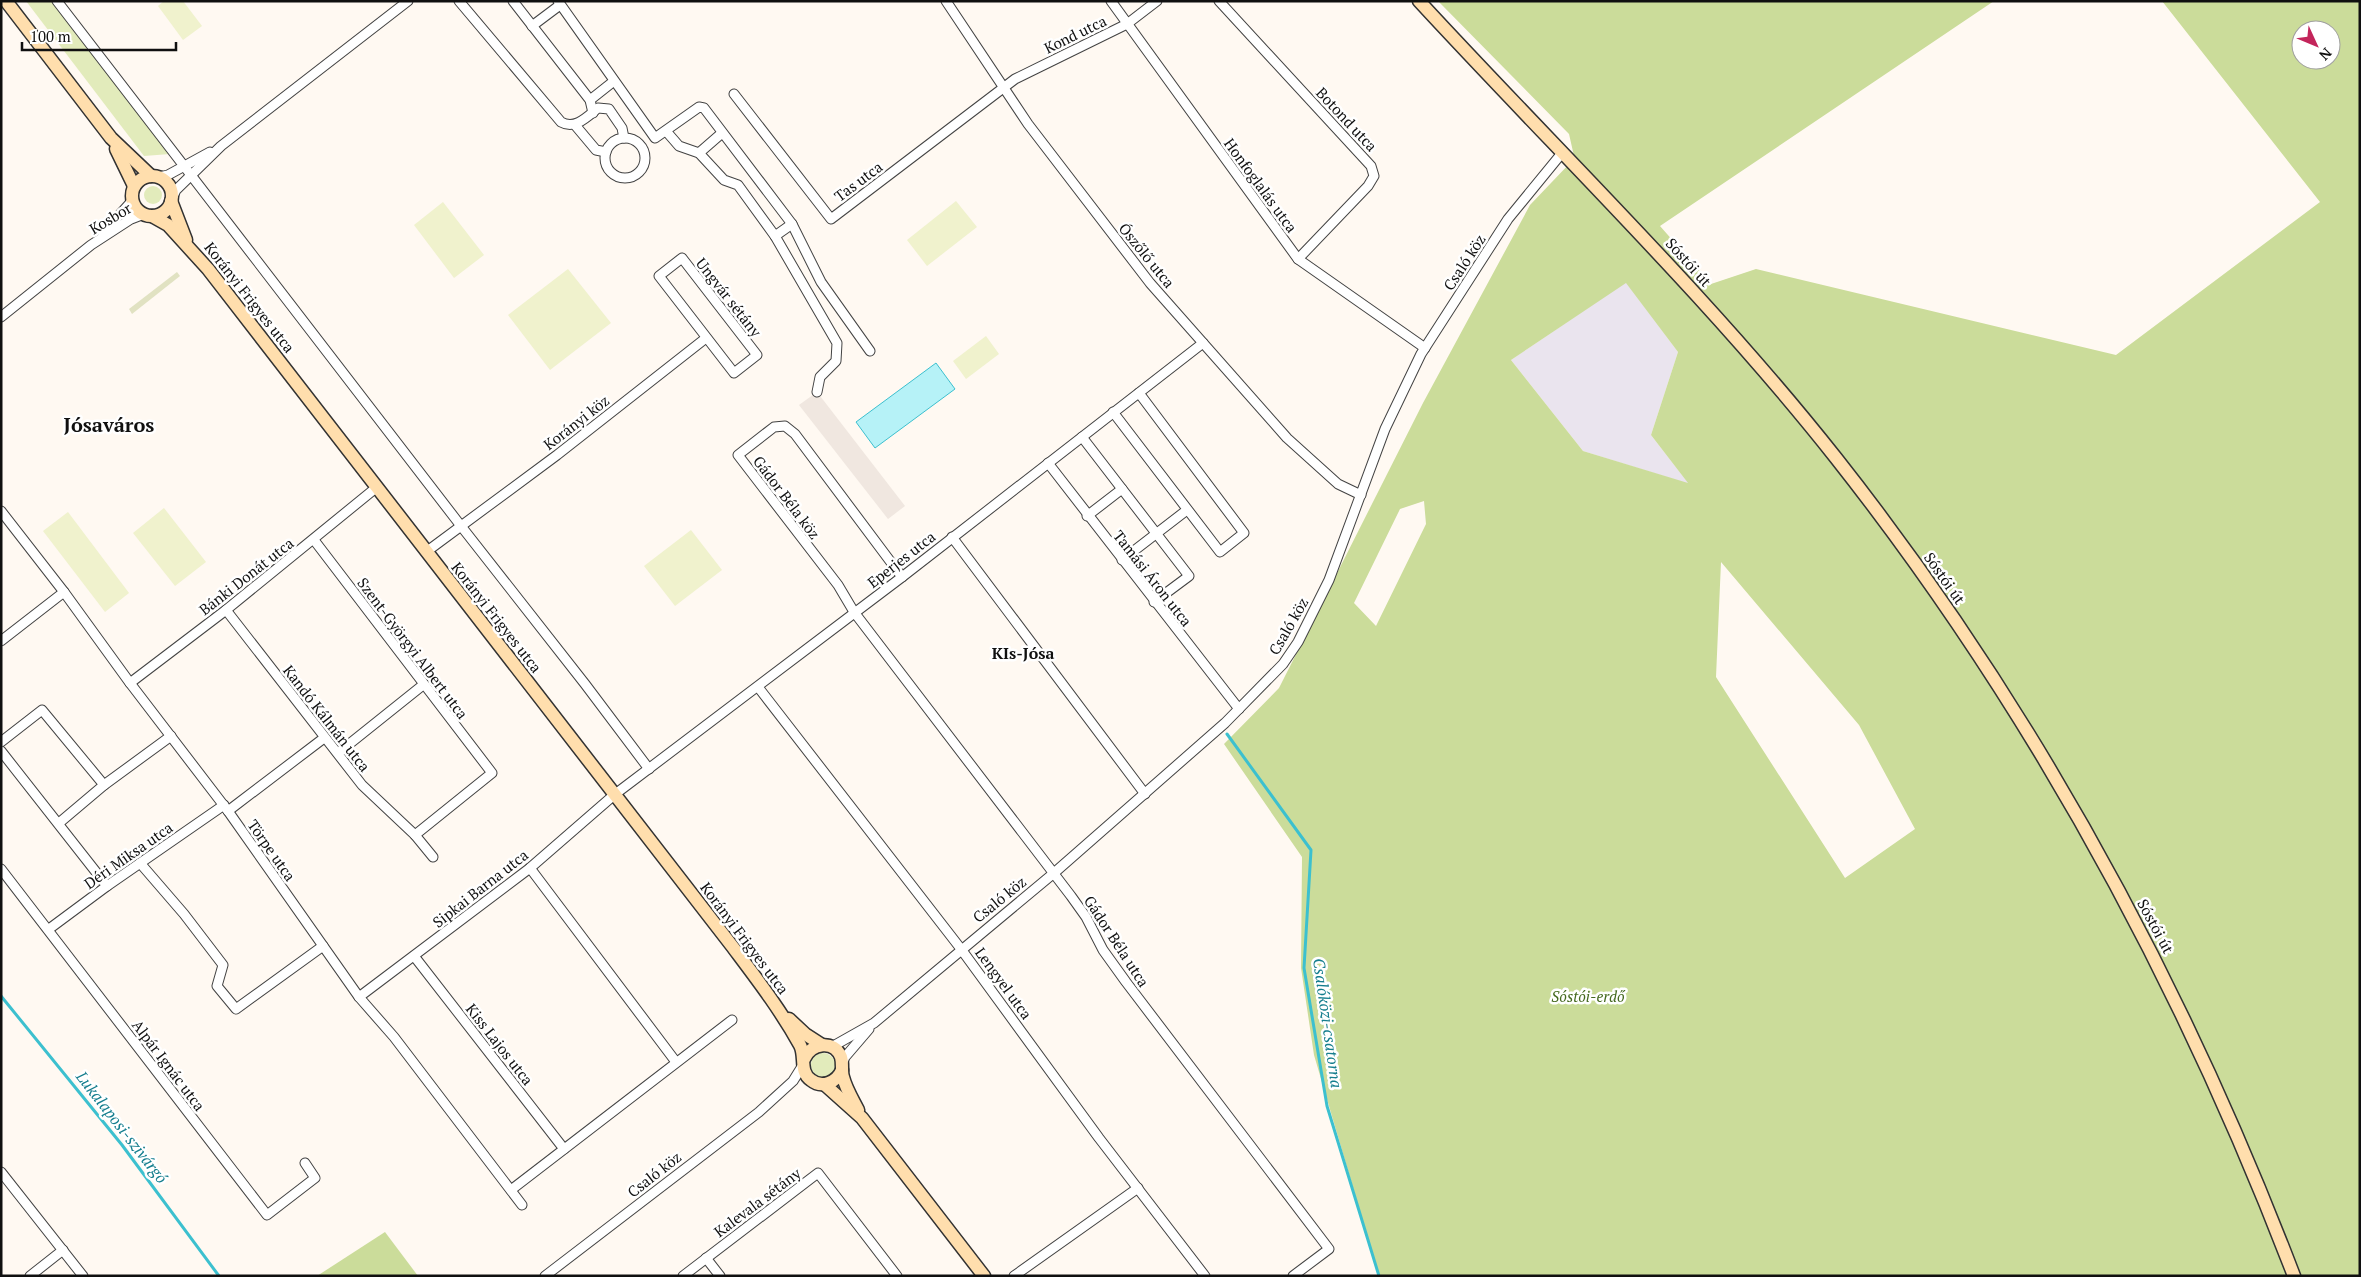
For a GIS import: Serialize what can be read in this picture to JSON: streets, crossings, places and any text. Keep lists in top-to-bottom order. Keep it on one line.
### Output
{"streets":{"street":["Kond utca","Botond utca","Tas utca","Honfoglalás utca","Kosbor","Ószőlő utca","Csaló köz","Sóstói út","Korányi Frigyes utca","Ungvár sétány","Korányi köz","Gádor Béla köz","Eperjes utca","Bánki Donát utca","Tamási Áron utca","Szent-Györgyi Albert utca","Kandó Kálmán utca","Törpe utca","Déri Miksa utca","Sipkai Barna utca","Gádor Béla utca","Lengyel utca","Kiss Lajos utca","Alpár Ignác utca","Kalevala sétány"]},"crossings":[["Kond utca","Tas utca"],["Kond utca","Honfoglalás utca"],["Kond utca","Ószőlő utca"],["Botond utca","Honfoglalás utca"],["Tas utca","Ószőlő utca"],["Honfoglalás utca","Csaló köz"],["Kosbor","Korányi Frigyes utca"],["Ószőlő utca","Csaló köz"],["Ószőlő utca","Eperjes utca"],["Csaló köz","Sóstói út"],["Csaló köz","Korányi Frigyes utca"],["Csaló köz","Tamási Áron utca"],["Csaló köz","Gádor Béla utca"],["Csaló köz","Lengyel utca"],["Korányi Frigyes utca","Korányi köz"],["Korányi Frigyes utca","Eperjes utca"],["Korányi Frigyes utca","Bánki Donát utca"],["Korányi Frigyes utca","Sipkai Barna utca"],["Ungvár sétány","Korányi köz"],["Gádor Béla köz","Eperjes utca"],["Gádor Béla köz","Gádor Béla utca"],["Eperjes utca","Tamási Áron utca"],["Eperjes utca","Sipkai Barna utca"],["Eperjes utca","Gádor Béla utca"],["Eperjes utca","Lengyel utca"],["Bánki Donát utca","Szent-Györgyi Albert utca"],["Bánki Donát utca","Kandó Kálmán utca"],["Bánki Donát utca","Törpe utca"],["Szent-Györgyi Albert utca","Kandó Kálmán utca"],["Kandó Kálmán utca","Déri Miksa utca"],["Törpe utca","Déri Miksa utca"],["Törpe utca","Sipkai Barna utca"],["Déri Miksa utca","Alpár Ignác utca"],["Sipkai Barna utca","Kiss Lajos utca"]],"districts":["Jósaváros","KIs-Jósa"],"water":["Csalóközi-csatorna","Lukalaposi-szivárgó"],"parks":["Sóstói-erdő"],"scale_bar":"100 m","north":"bottom right"}
